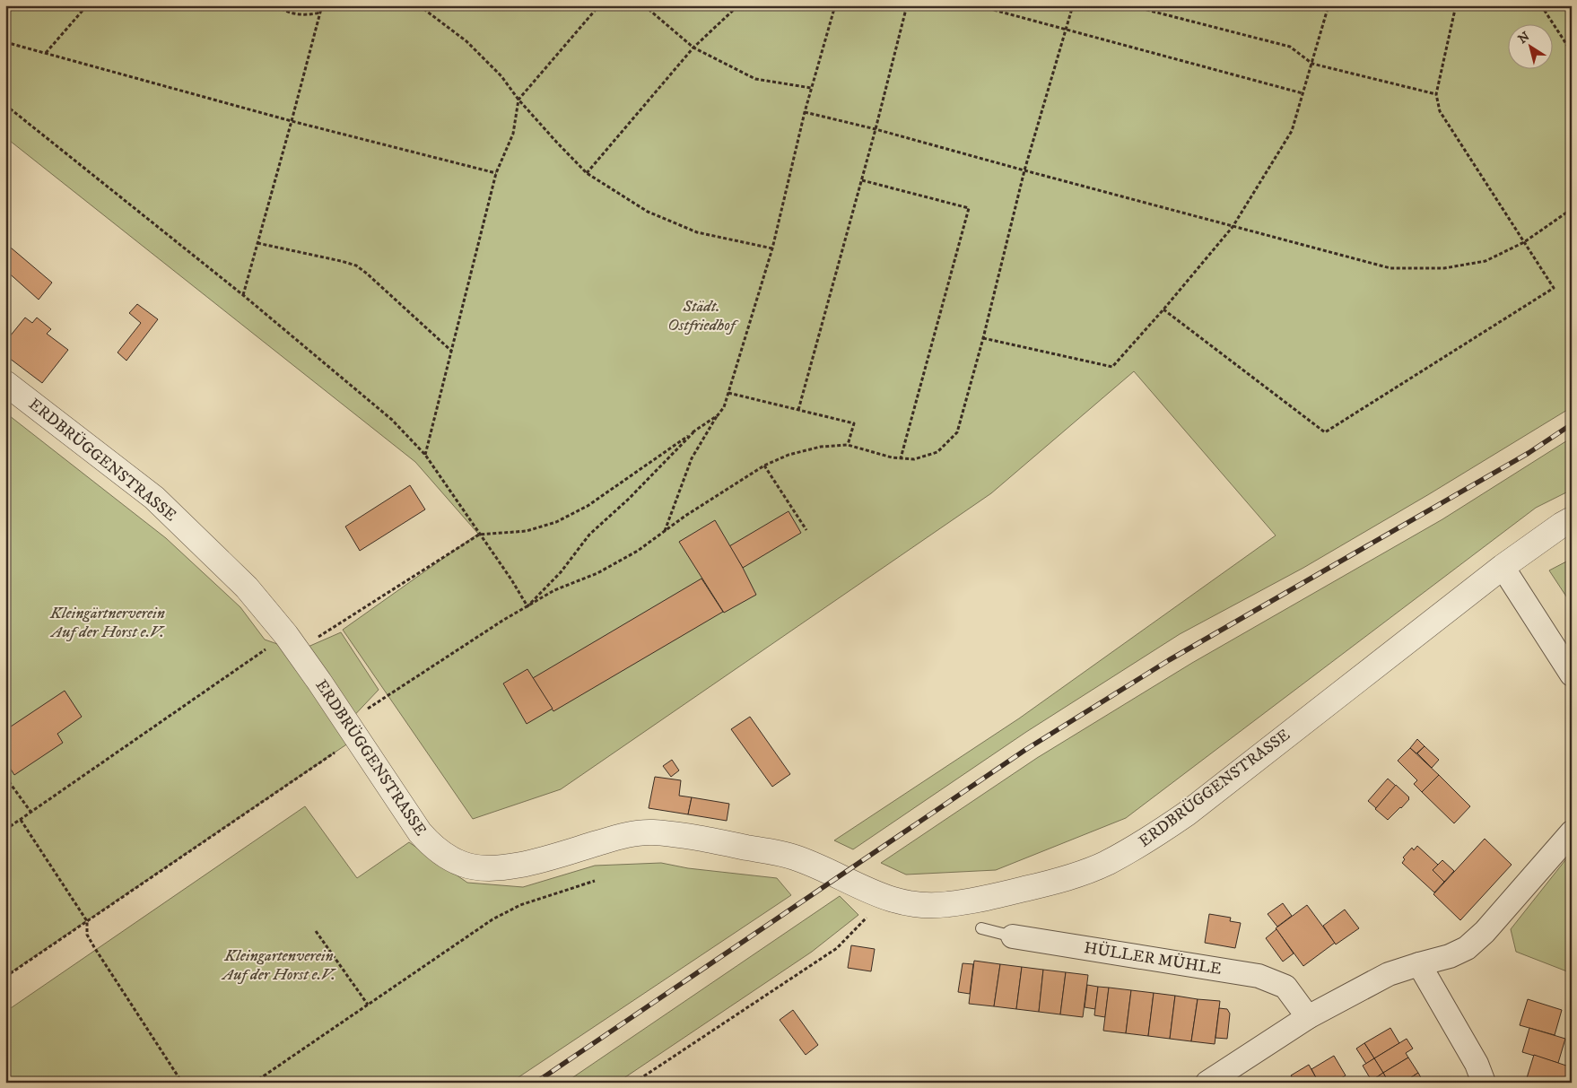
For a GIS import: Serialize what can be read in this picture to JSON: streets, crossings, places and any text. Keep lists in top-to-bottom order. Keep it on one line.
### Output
{"streets":{"street":["ERDBRÜGGENSTRASSE","HÜLLER MÜHLE"]},"parks":["Städt. Ostfriedhof","Kleingärtnerverein Auf der Horst e.V.","Kleingartenverein Auf der Horst e.V."],"north":"top left"}
